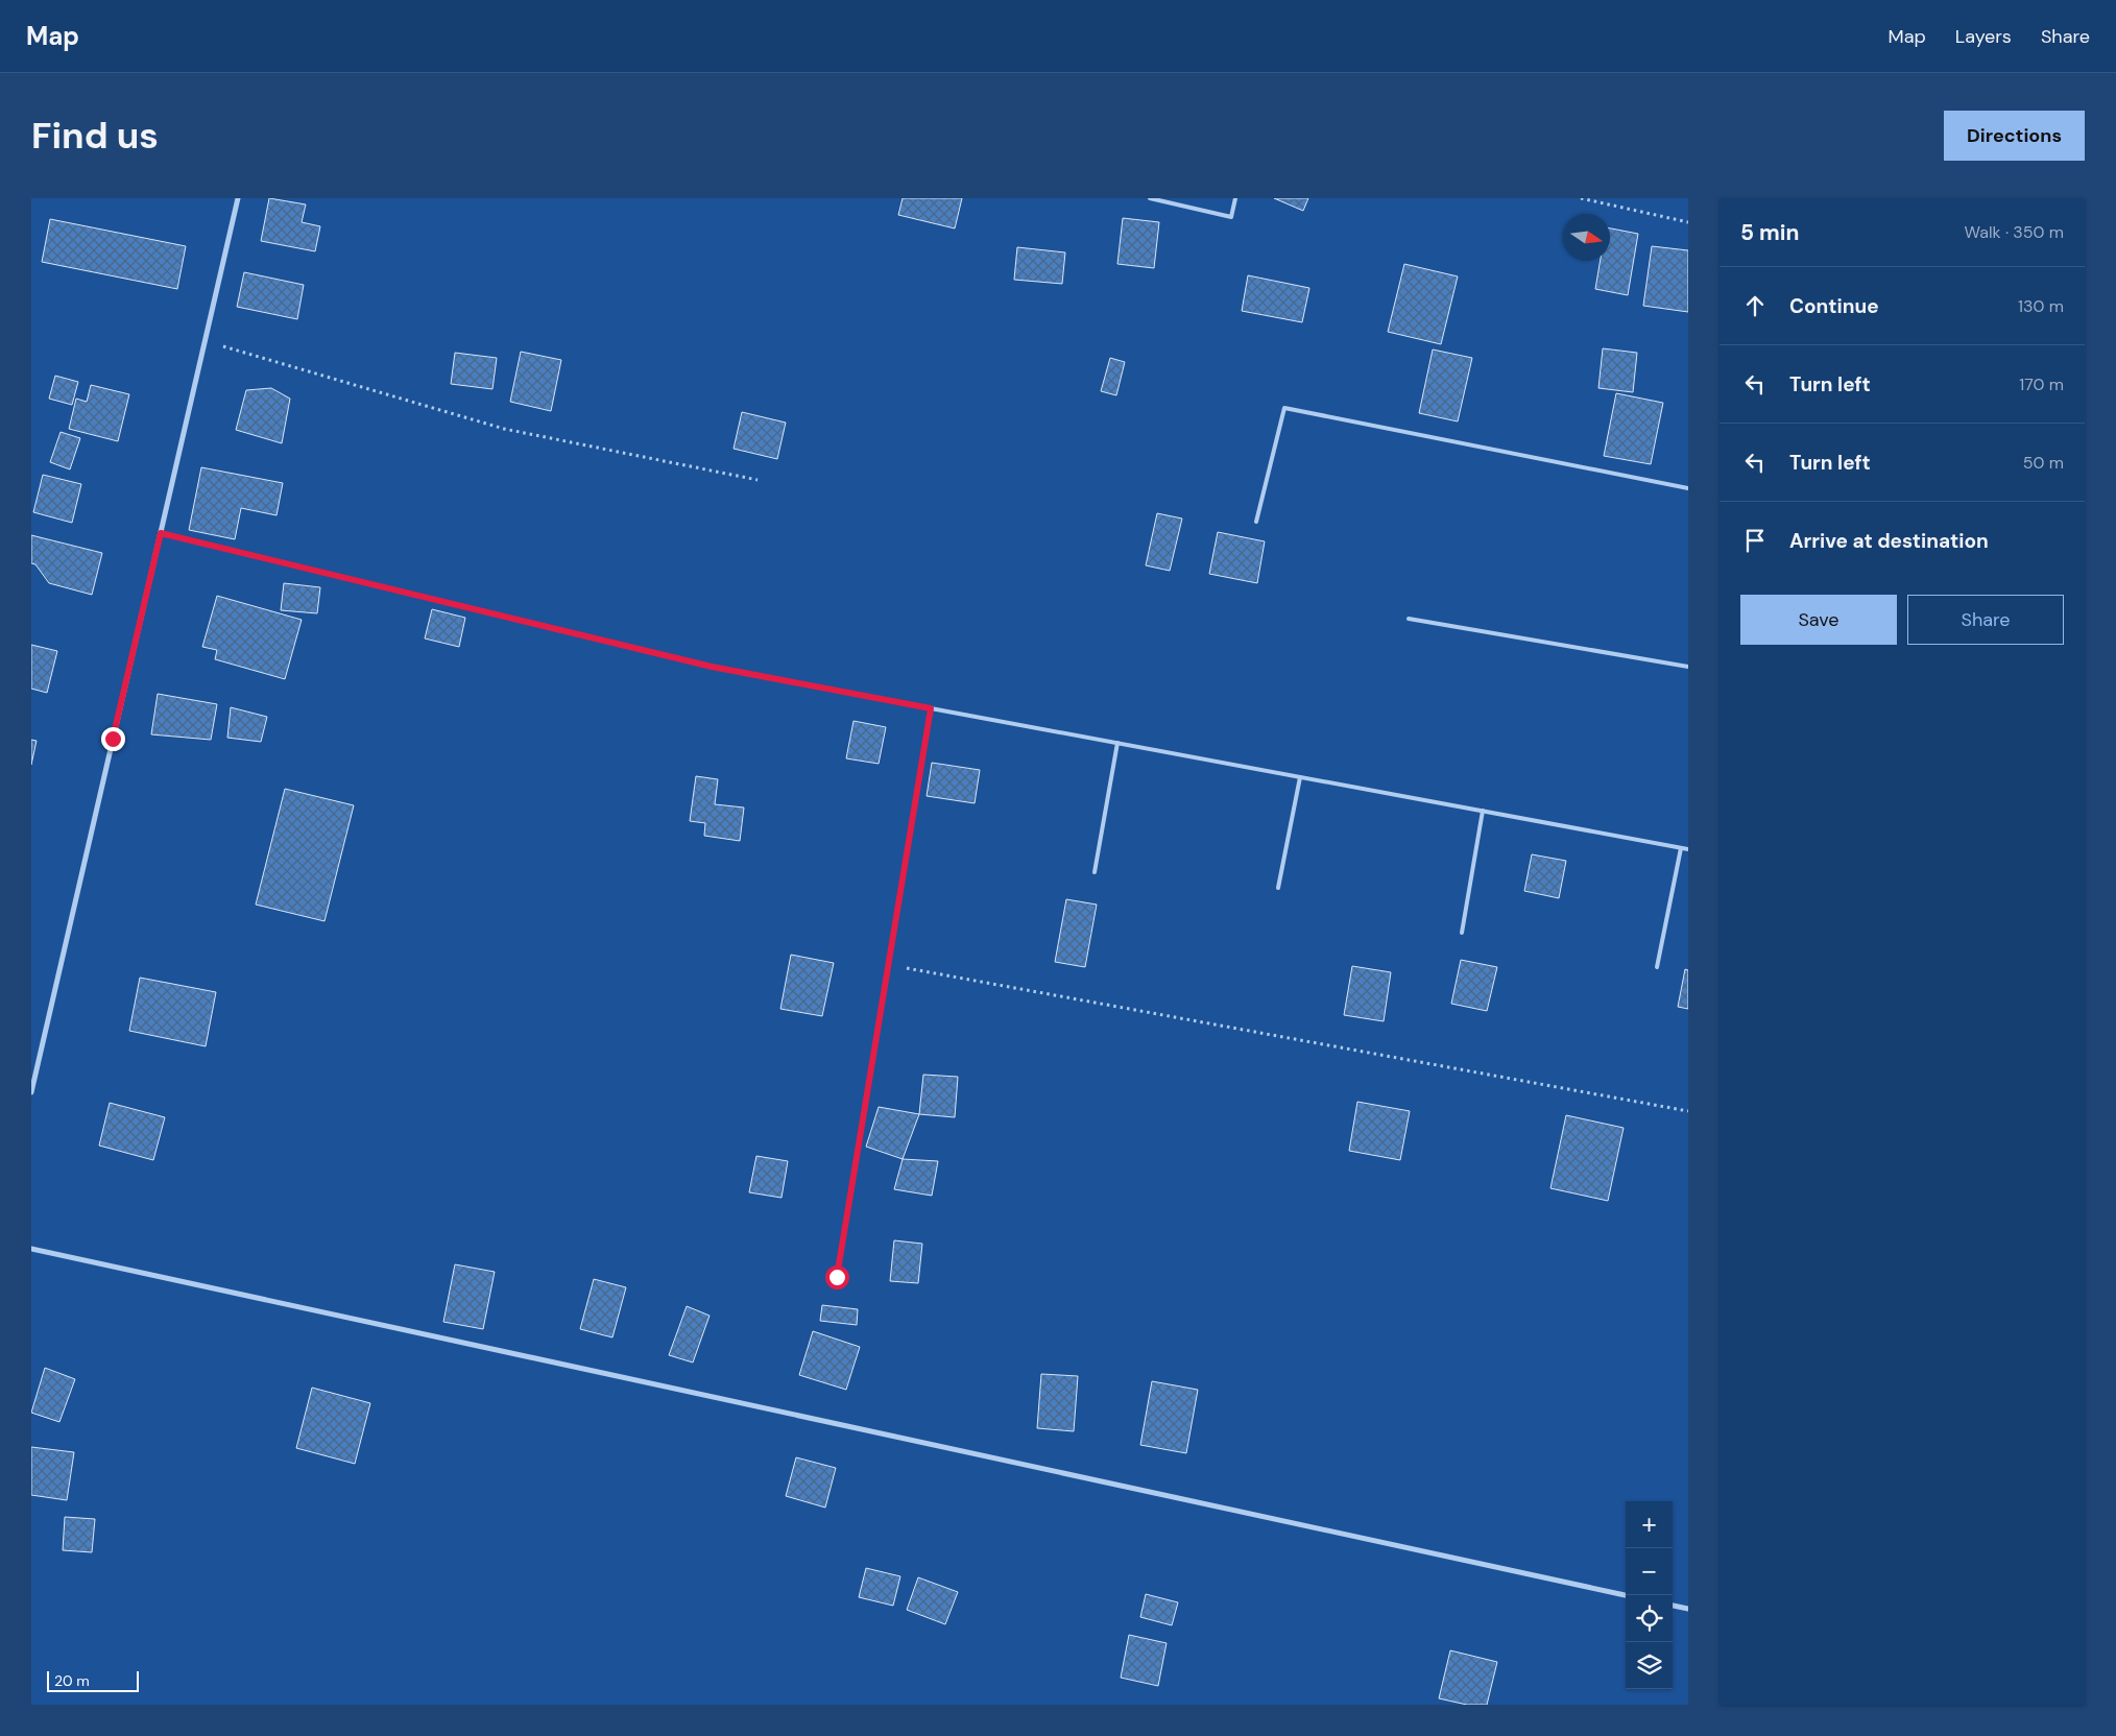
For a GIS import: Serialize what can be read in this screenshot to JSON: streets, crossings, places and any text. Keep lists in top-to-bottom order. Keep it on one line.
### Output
{"scale_bar":"20 m","north":"right","page":{"header":"Map","nav":["Map","Layers","Share"],"buttons":["Directions",["Save","Share"]],"title":"Find us","heading":["5 min","Walk · 350 m"],"list":[["Continue","130 m"],["Turn left","170 m"],["Turn left","50 m"],"Arrive at destination"],"map_buttons":["+","−"],"scale":"20 m"}}
